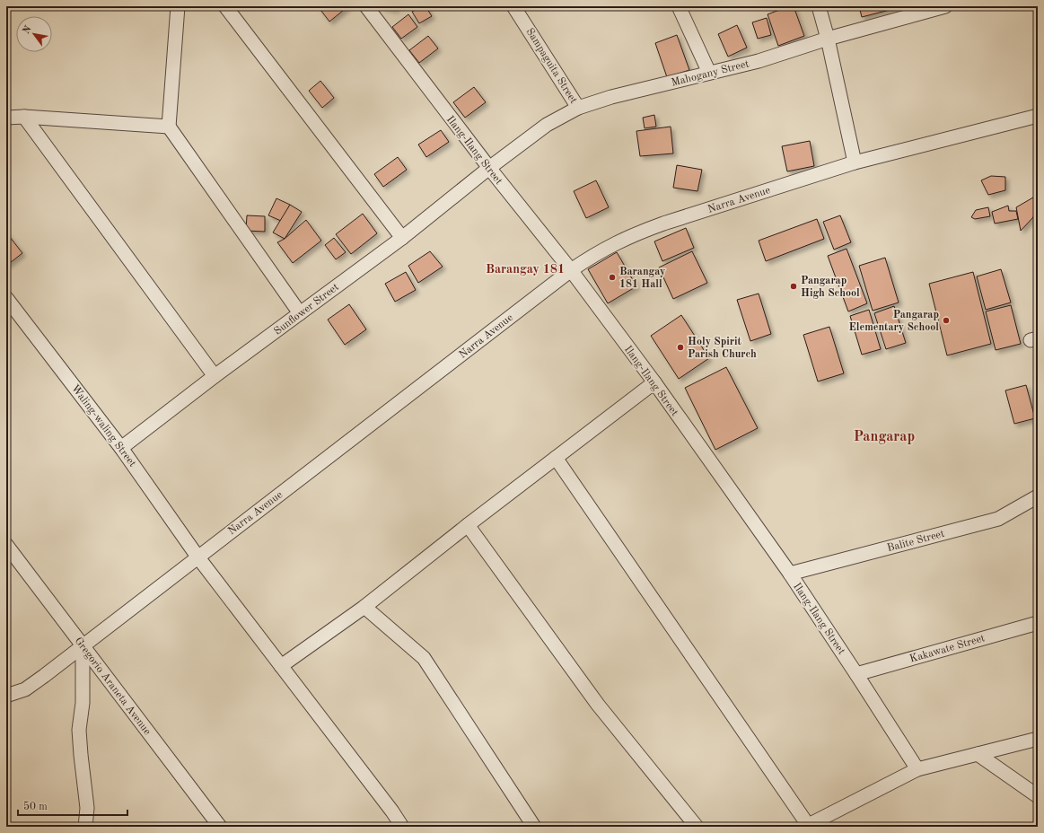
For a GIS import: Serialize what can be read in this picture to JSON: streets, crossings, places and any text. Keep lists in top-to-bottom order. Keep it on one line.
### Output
{"streets":{"street":["Sampaguita Street","Mahogany Street","Ilang-Ilang Street","Narra Avenue","Sunflower Street","Waling-waling Street","Balite Street","Kakawate Street","Gregorio Araneta Avenue"]},"crossings":[["Sampaguita Street","Mahogany Street"],["Mahogany Street","Ilang-Ilang Street"],["Mahogany Street","Sunflower Street"],["Ilang-Ilang Street","Narra Avenue"],["Ilang-Ilang Street","Sunflower Street"],["Ilang-Ilang Street","Balite Street"],["Ilang-Ilang Street","Kakawate Street"],["Narra Avenue","Waling-waling Street"],["Narra Avenue","Gregorio Araneta Avenue"],["Sunflower Street","Waling-waling Street"]],"districts":["Barangay 181","Pangarap"],"places":["Barangay 181 Hall","Pangarap High School","Pangarap Elementary School","Holy Spirit Parish Church"],"scale_bar":"50 m","north":"top left"}
